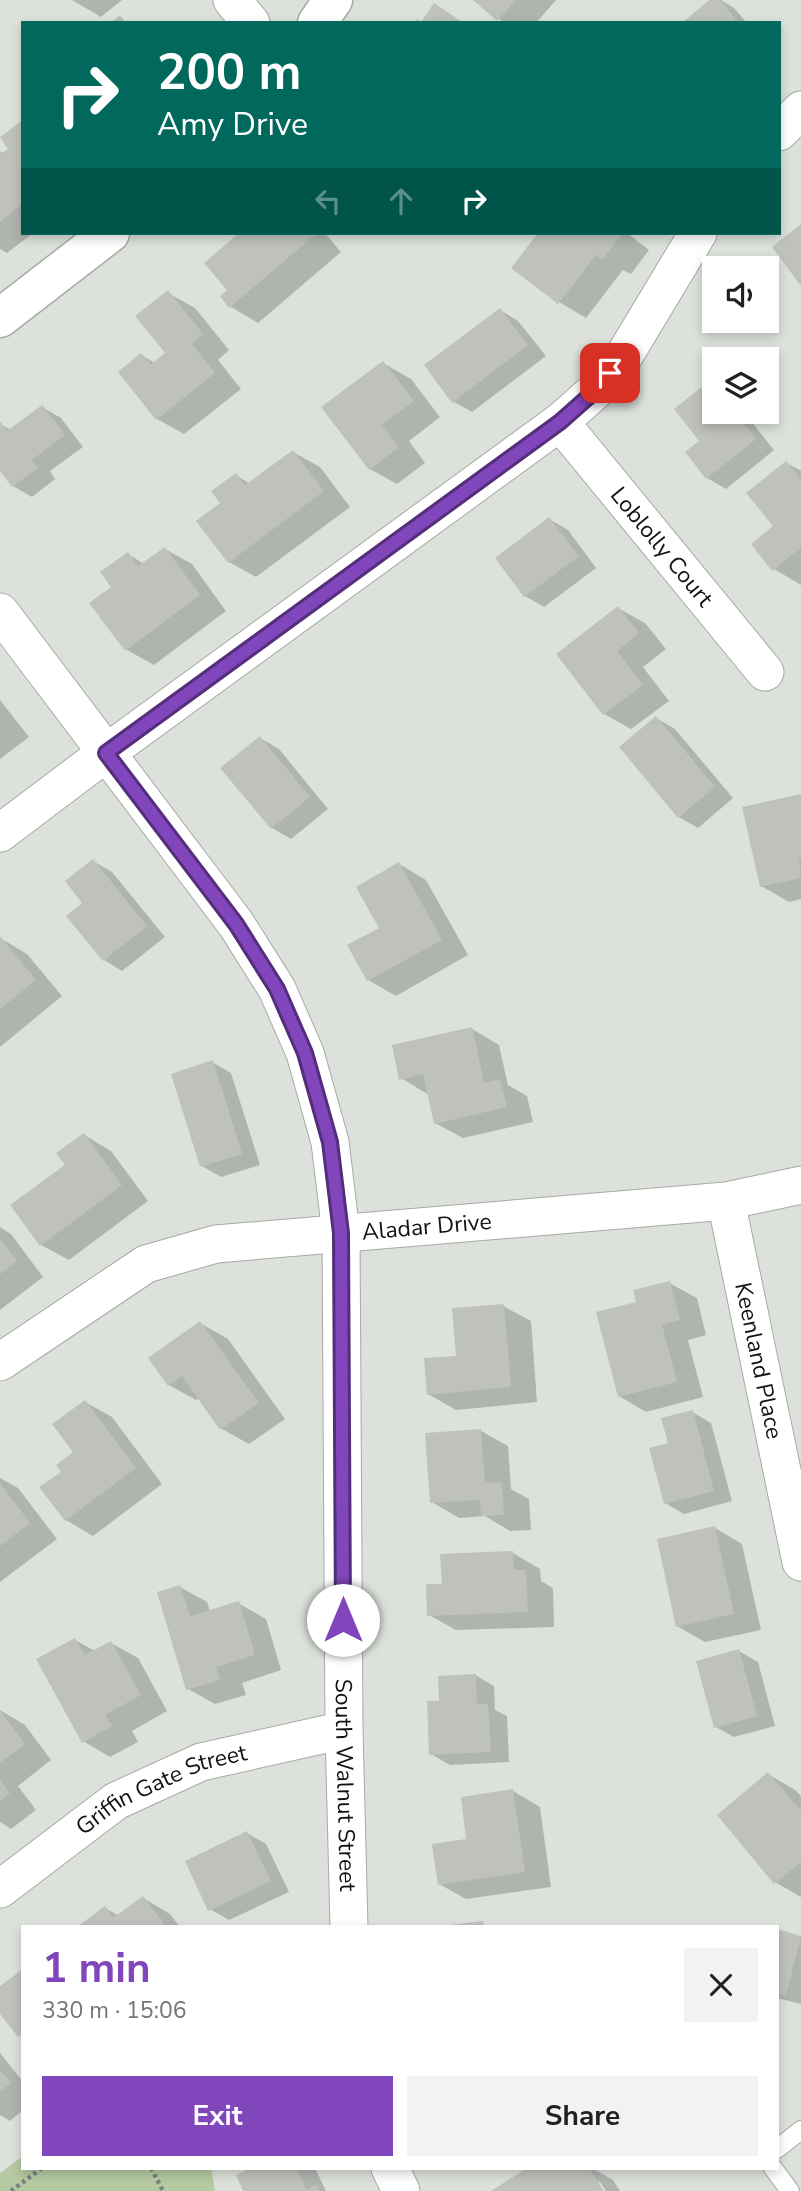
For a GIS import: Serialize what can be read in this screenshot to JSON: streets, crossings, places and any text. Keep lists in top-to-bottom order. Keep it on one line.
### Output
{"streets":{"street":["Loblolly Court","Aladar Drive","Keenland Place","South Walnut Street","Griffin Gate Street"]},"crossings":[["Aladar Drive","Keenland Place"],["Aladar Drive","South Walnut Street"],["South Walnut Street","Griffin Gate Street"]],"page":{"turn":["200 m","Amy Drive"],"heading":["1 min","330 m · 15:06"],"buttons":["Exit","Share"]}}
